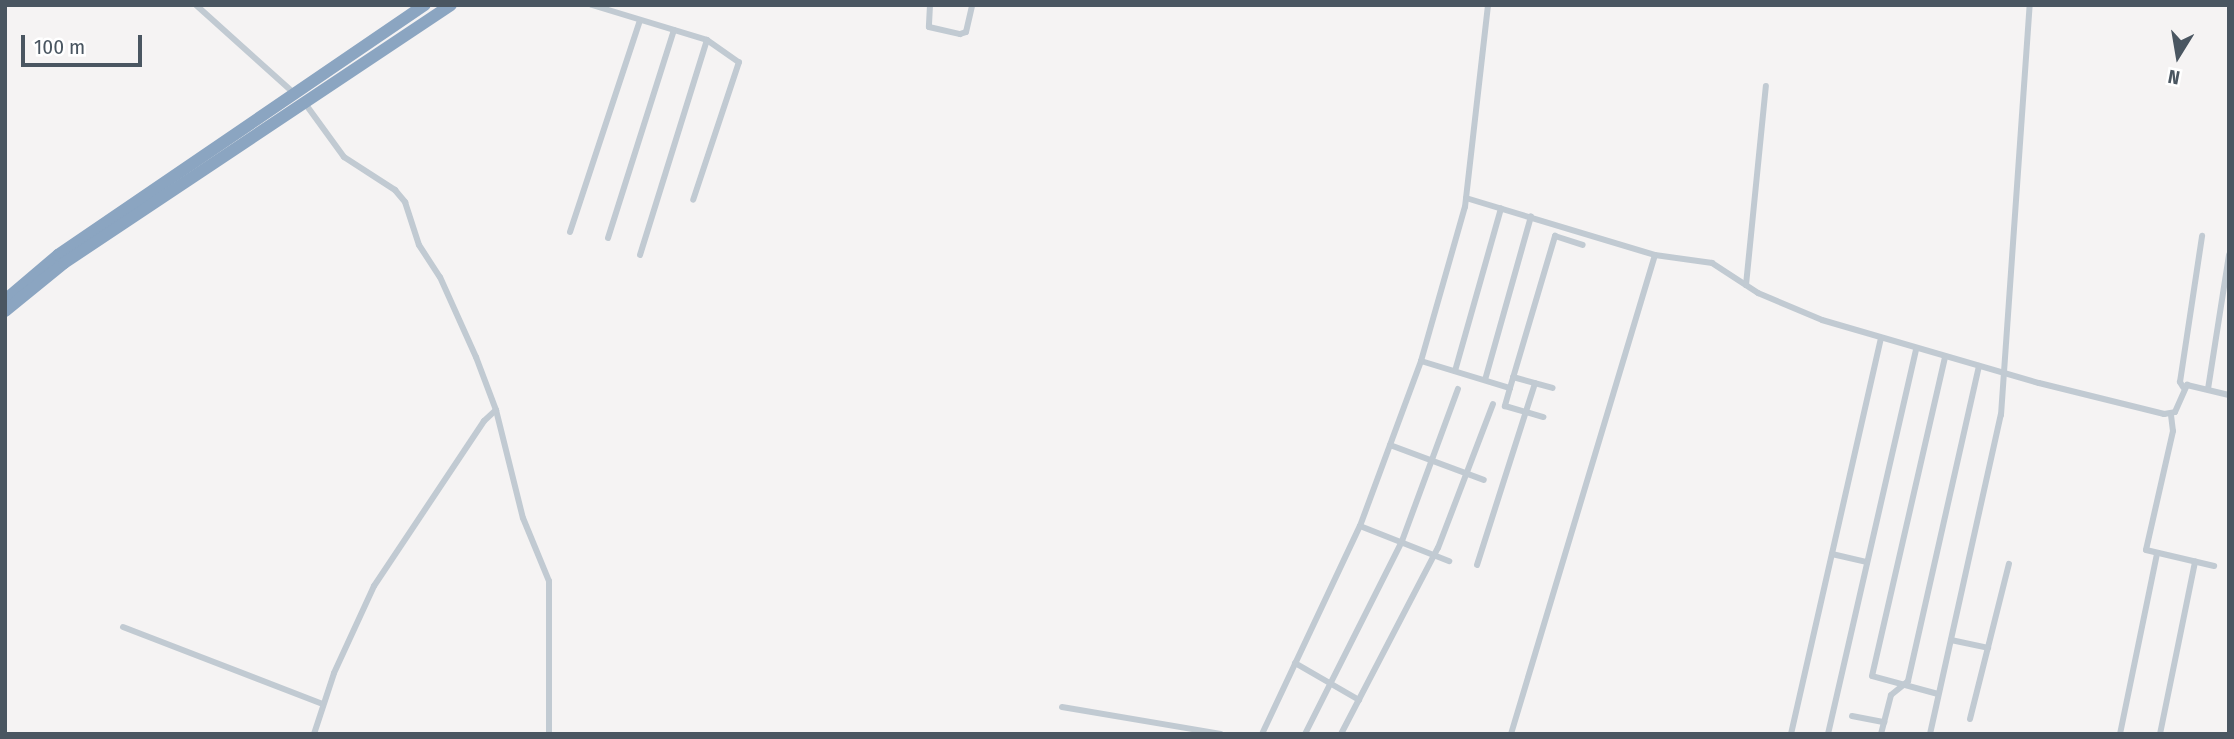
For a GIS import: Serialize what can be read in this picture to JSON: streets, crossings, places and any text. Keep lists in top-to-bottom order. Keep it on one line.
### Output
{"scale_bar":"100 m","north":"bottom"}
